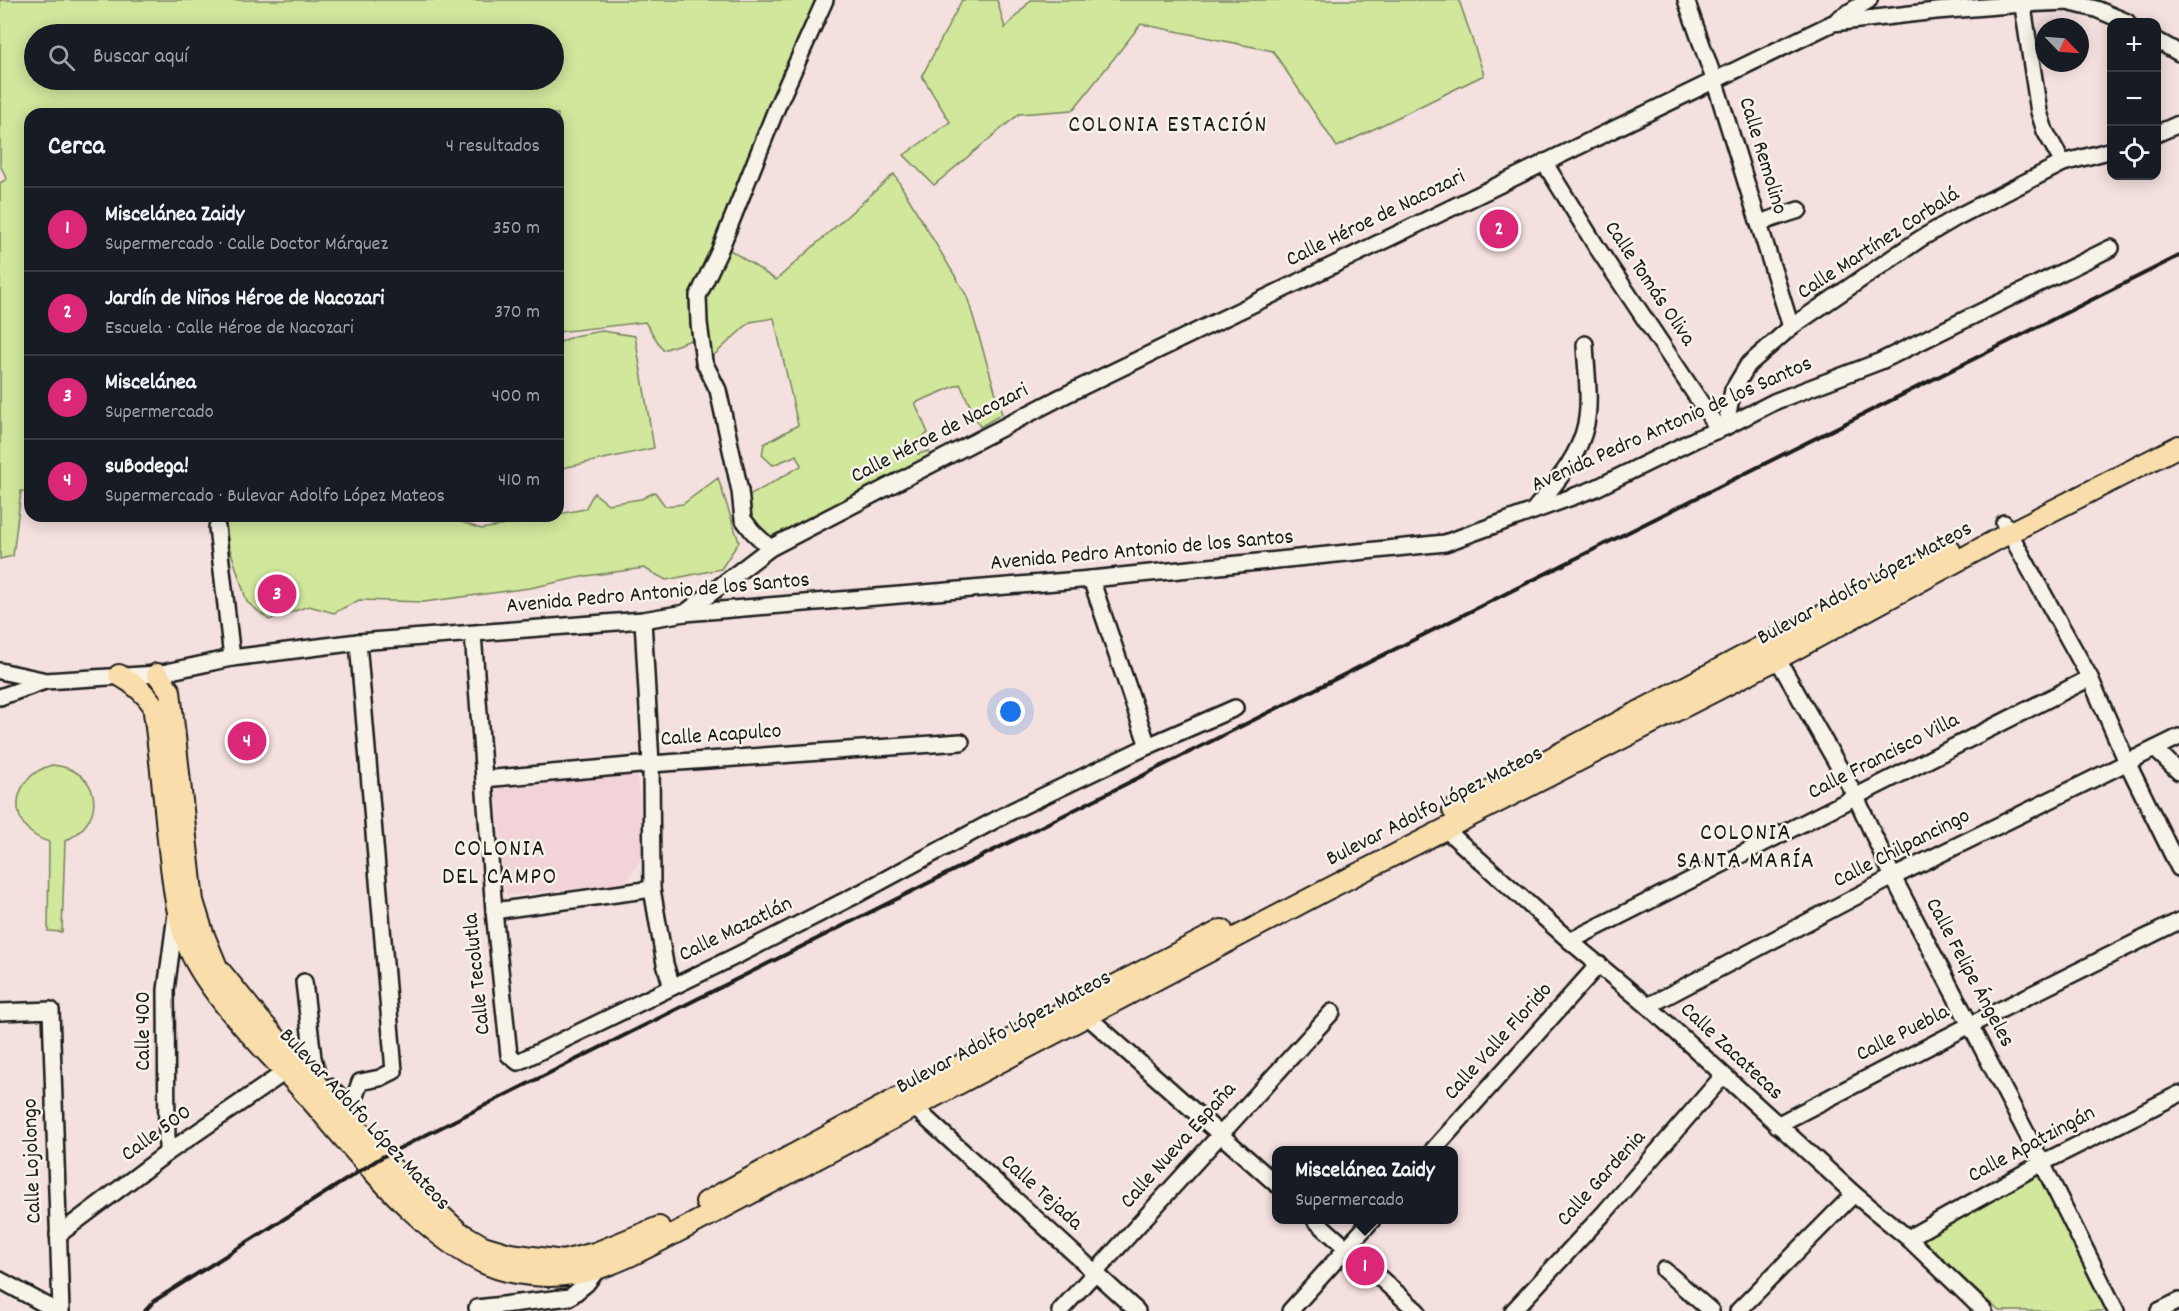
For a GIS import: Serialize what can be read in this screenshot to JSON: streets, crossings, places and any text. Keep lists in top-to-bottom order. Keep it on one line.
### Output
{"streets":{"main road":["Bulevar Adolfo López Mateos"],"street":["Calle Remolino","Calle Héroe de Nacozari","Calle Martínez Corbalá","Calle Tomás Oliva","Avenida Pedro Antonio de los Santos","Calle Acapulco","Calle Francisco Villa","Calle Chilpancingo","Calle Mazatlán","Calle Felipe Ángeles","Calle Tecolutla","Calle 400","Calle Puebla","Calle Valle Florido","Calle Zacatecas","Calle 500","Calle Apatzingán","Calle Nueva España","Calle Lojolongo","Calle Gardenia","Calle Tejada"]},"crossings":[["Calle Remolino","Calle Héroe de Nacozari"],["Calle Remolino","Calle Martínez Corbalá"],["Calle Héroe de Nacozari","Calle Tomás Oliva"],["Calle Héroe de Nacozari","Avenida Pedro Antonio de los Santos"],["Calle Martínez Corbalá","Calle Tomás Oliva"],["Calle Martínez Corbalá","Avenida Pedro Antonio de los Santos"],["Calle Tomás Oliva","Avenida Pedro Antonio de los Santos"],["Avenida Pedro Antonio de los Santos","Bulevar Adolfo López Mateos"],["Avenida Pedro Antonio de los Santos","Calle Mazatlán"],["Avenida Pedro Antonio de los Santos","Calle Tecolutla"],["Bulevar Adolfo López Mateos","Calle Felipe Ángeles"],["Bulevar Adolfo López Mateos","Calle 400"],["Bulevar Adolfo López Mateos","Calle Zacatecas"],["Bulevar Adolfo López Mateos","Calle 500"],["Bulevar Adolfo López Mateos","Calle Tejada"],["Calle Acapulco","Calle Mazatlán"],["Calle Acapulco","Calle Tecolutla"],["Calle Francisco Villa","Calle Felipe Ángeles"],["Calle Francisco Villa","Calle Zacatecas"],["Calle Chilpancingo","Calle Felipe Ángeles"],["Calle Chilpancingo","Calle Zacatecas"],["Calle Mazatlán","Calle Tecolutla"],["Calle Felipe Ángeles","Calle Puebla"],["Calle Felipe Ángeles","Calle Apatzingán"],["Calle 400","Calle 500"],["Calle Puebla","Calle Zacatecas"],["Calle Valle Florido","Calle Zacatecas"],["Calle Zacatecas","Calle Apatzingán"],["Calle Zacatecas","Calle Gardenia"],["Calle 500","Calle Lojolongo"],["Calle Nueva España","Calle Tejada"]],"districts":["COLONIA ESTACIÓN","COLONIA SANTA MARÍA","COLONIA DEL CAMPO"],"north":"bottom right","page":{"map_buttons":["+","−"],"search":"Buscar aquí","heading":["Cerca","4 resultados"],"list":[{"mark":"1","name":"Miscelánea Zaidy","note":"Supermercado · Calle Doctor Márquez","value":"350 m"},{"mark":"2","name":"Jardín de Niños Héroe de Nacozari","note":"Escuela · Calle Héroe de Nacozari","value":"370 m"},{"mark":"3","name":"Miscelánea","note":"Supermercado","value":"400 m"},{"mark":"4","name":"suBodega!","note":"Supermercado · Bulevar Adolfo López Mateos","value":"410 m"}],"pins":["2","3","4","1"],"popup":["Miscelánea Zaidy","Supermercado"]}}
